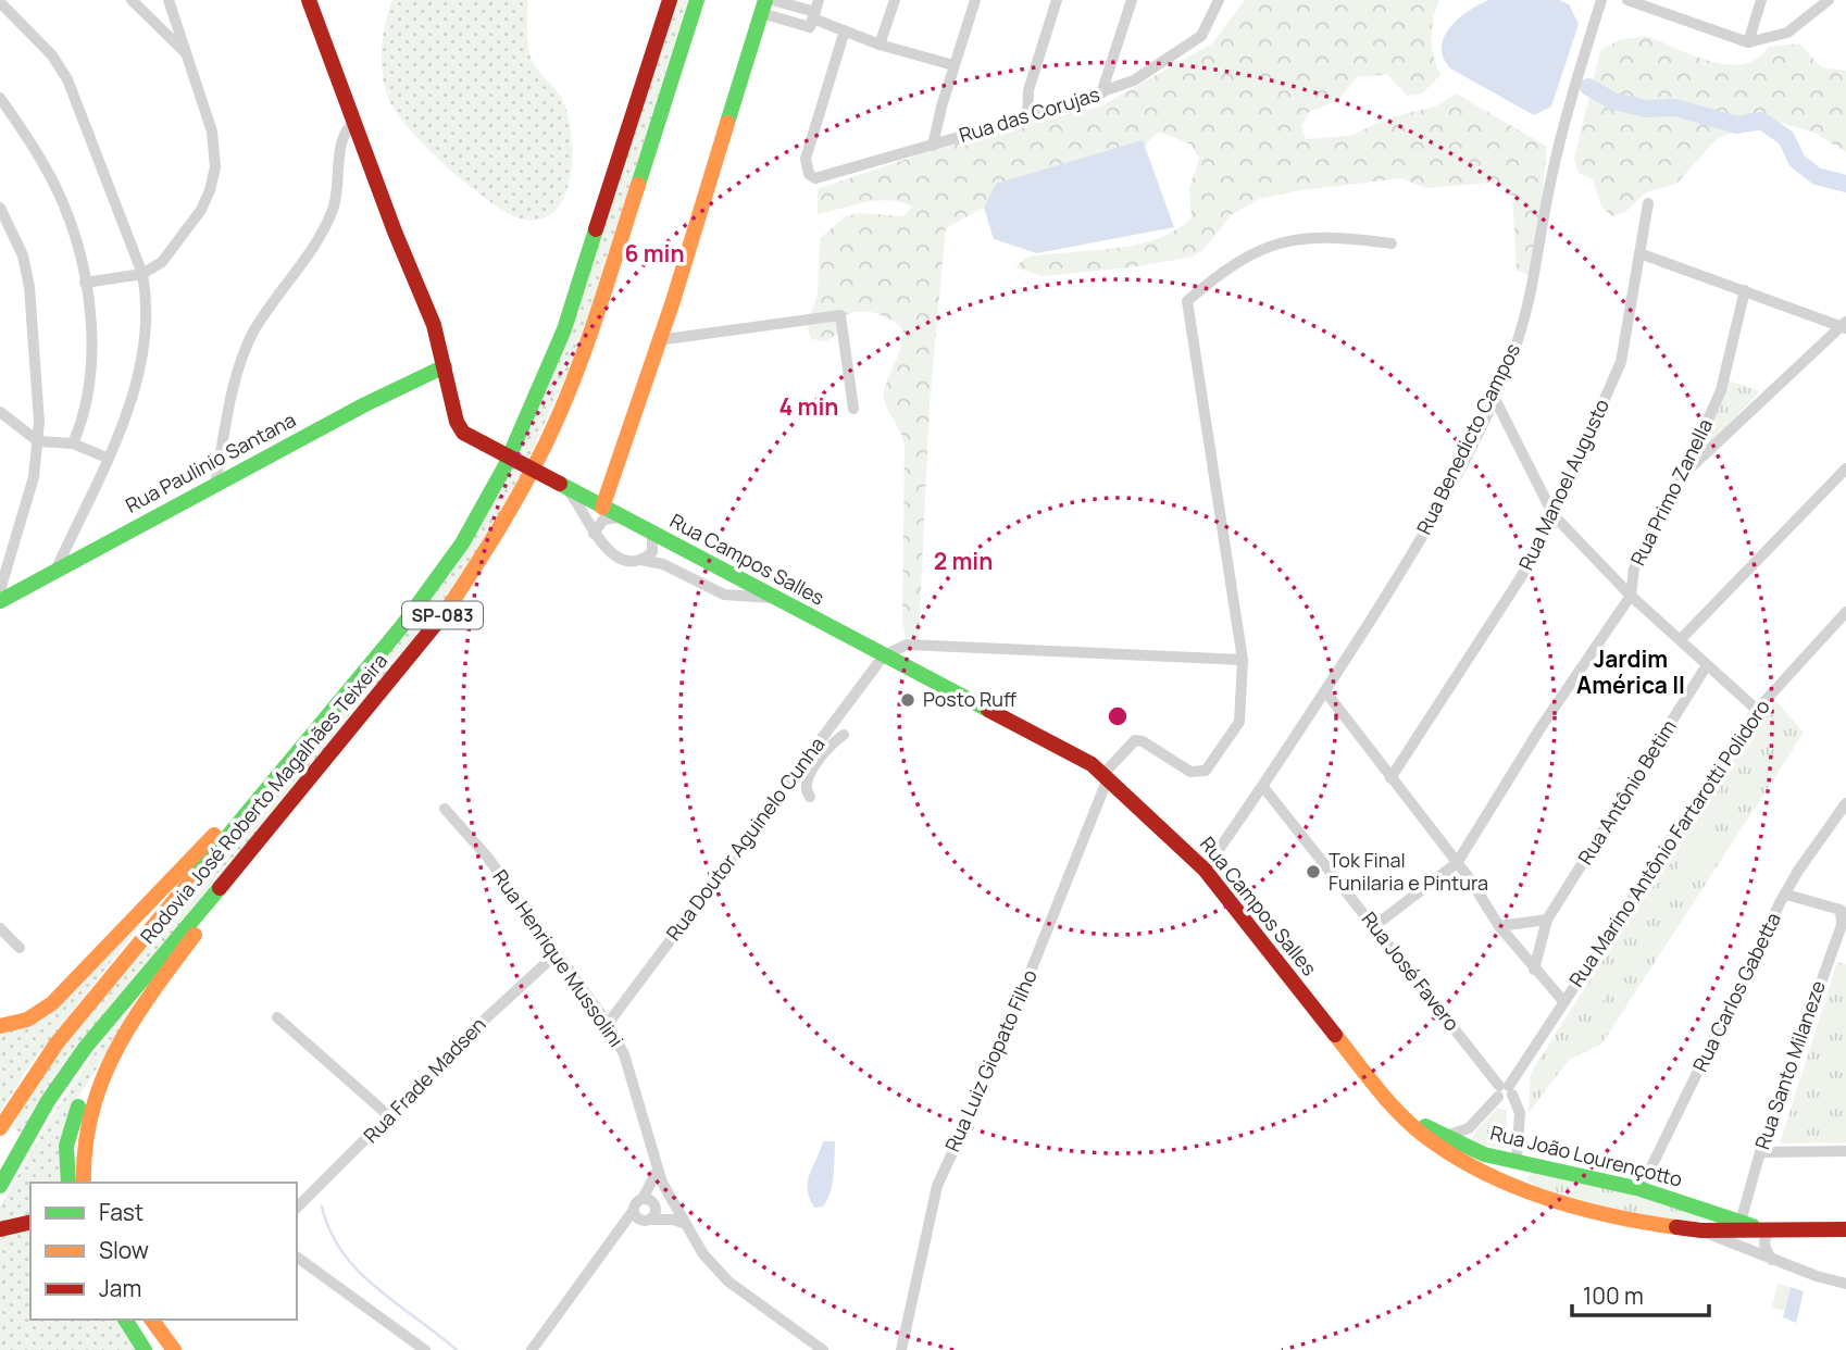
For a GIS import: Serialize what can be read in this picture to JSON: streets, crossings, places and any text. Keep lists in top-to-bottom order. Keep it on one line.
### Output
{"streets":{"main road":["Rua Paulinio Santana","Rua Campos Salles","SP-083","Rodovia José Roberto Magalhães Teixeira","Rua João Lourençotto"],"street":["Rua das Corujas","Rua Benedicto Campos","Rua Manoel Augusto","Rua Primo Zanella","Rua Antônio Betim","Rua Doutor Aguinelo Cunha","Rua Marino Antônio Fartarotti Polidoro","Rua Henrique Mussolini","Rua José Favero","Rua Carlos Gabetta","Rua Luiz Giopato Filho","Rua Santo Milaneze","Rua Frade Madsen"]},"crossings":[["Rua Benedicto Campos","Rua Campos Salles"],["Rua Benedicto Campos","Rua José Favero"],["Rua Paulinio Santana","Rua Campos Salles"],["Rua Primo Zanella","Rua José Favero"],["Rua Campos Salles","Rua Doutor Aguinelo Cunha"],["Rua Campos Salles","Rua Luiz Giopato Filho"],["Rua Campos Salles","Rua Santo Milaneze"],["Rua Campos Salles","Rua João Lourençotto"],["Rua Doutor Aguinelo Cunha","Rua Henrique Mussolini"],["Rua Marino Antônio Fartarotti Polidoro","Rua José Favero"],["Rua Marino Antônio Fartarotti Polidoro","Rua João Lourençotto"],["Rua Henrique Mussolini","Rua Frade Madsen"],["Rua José Favero","Rua João Lourençotto"],["Rua Carlos Gabetta","Rua Santo Milaneze"],["Rua Carlos Gabetta","Rua João Lourençotto"],["Rua Santo Milaneze","Rua João Lourençotto"]],"districts":["Jardim América II"],"places":["Posto Ruff","Tok Final Funilaria e Pintura"],"legend":["Fast","Slow","Jam"],"scale_bar":"100 m","rings":["6 min","4 min","2 min"]}
